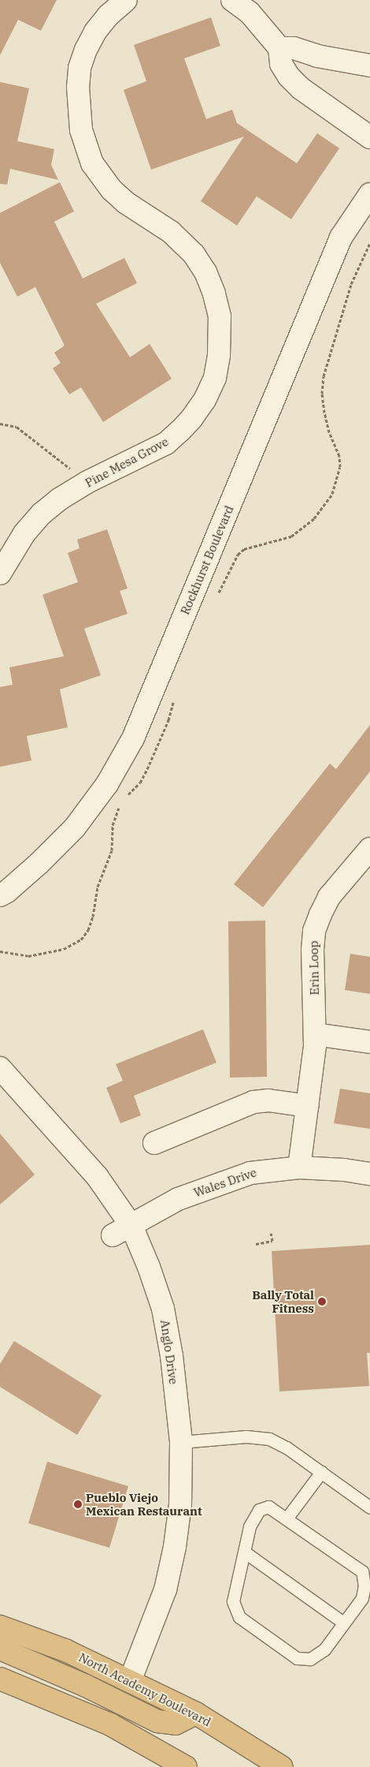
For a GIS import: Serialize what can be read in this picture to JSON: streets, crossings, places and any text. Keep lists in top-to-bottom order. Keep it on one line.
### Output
{"streets":{"highway":["North Academy Boulevard"],"street":["Pine Mesa Grove","Rockhurst Boulevard","Erin Loop","Wales Drive","Anglo Drive"]},"crossings":[["Erin Loop","Wales Drive"],["Wales Drive","Anglo Drive"],["Anglo Drive","North Academy Boulevard"]],"places":["Bally Total Fitness","Pueblo Viejo Mexican Restaurant"]}
